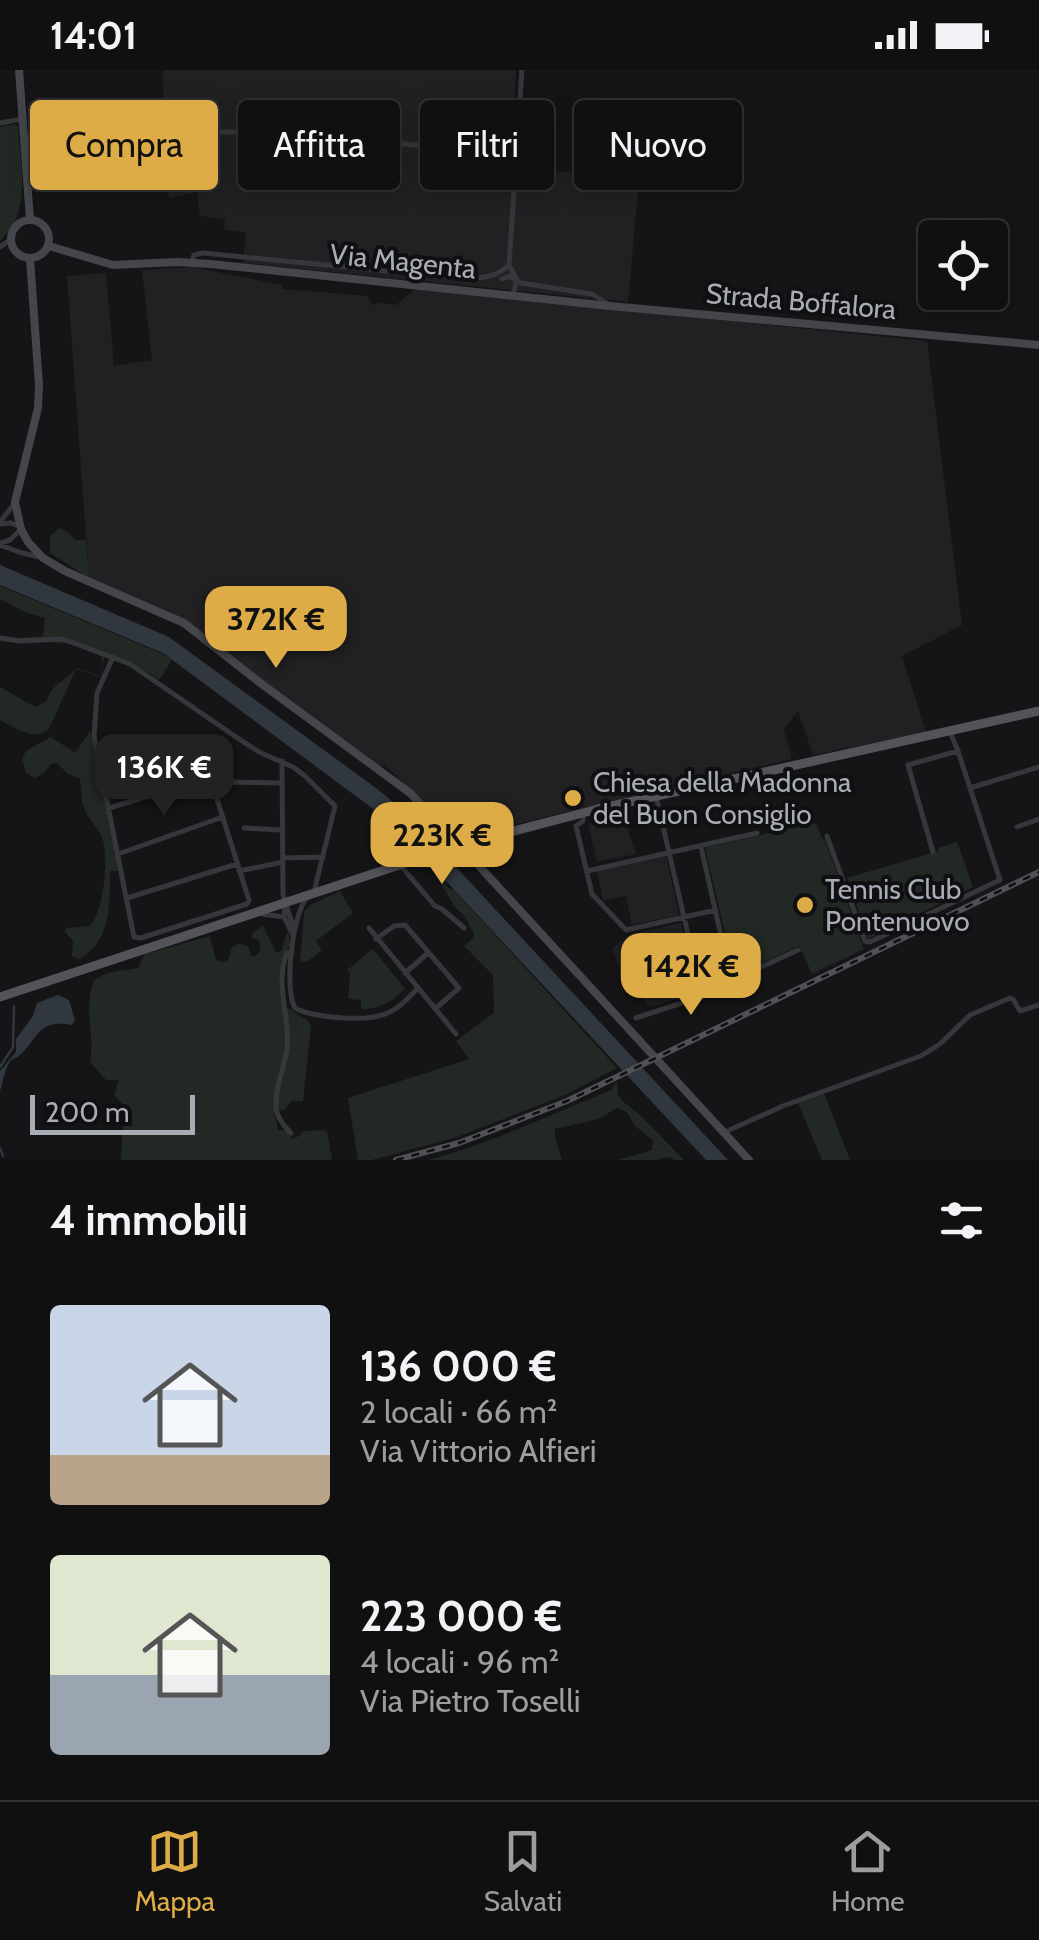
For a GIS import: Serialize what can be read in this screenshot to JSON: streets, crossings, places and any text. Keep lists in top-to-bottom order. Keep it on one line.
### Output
{"streets":{"street":["Via Magenta","Strada Boffalora"]},"crossings":[["Via Magenta","Strada Boffalora"]],"places":["Chiesa della Madonna del Buon Consiglio","Tennis Club Pontenuovo"],"scale_bar":"200 m","page":{"status":"14:01","chip":["Compra","Affitta","Filtri","Nuovo"],"price":["372K €","136K €","223K €","142K €"],"scale":"200 m","heading":"4 immobili","list":[{"name":"136 000 €","note":"2 locali · 66 m² · Via Vittorio Alfieri"},{"name":"223 000 €","note":"4 locali · 96 m² · Via Pietro Toselli"}],"tabs":["Mappa","Salvati","Home"]}}
